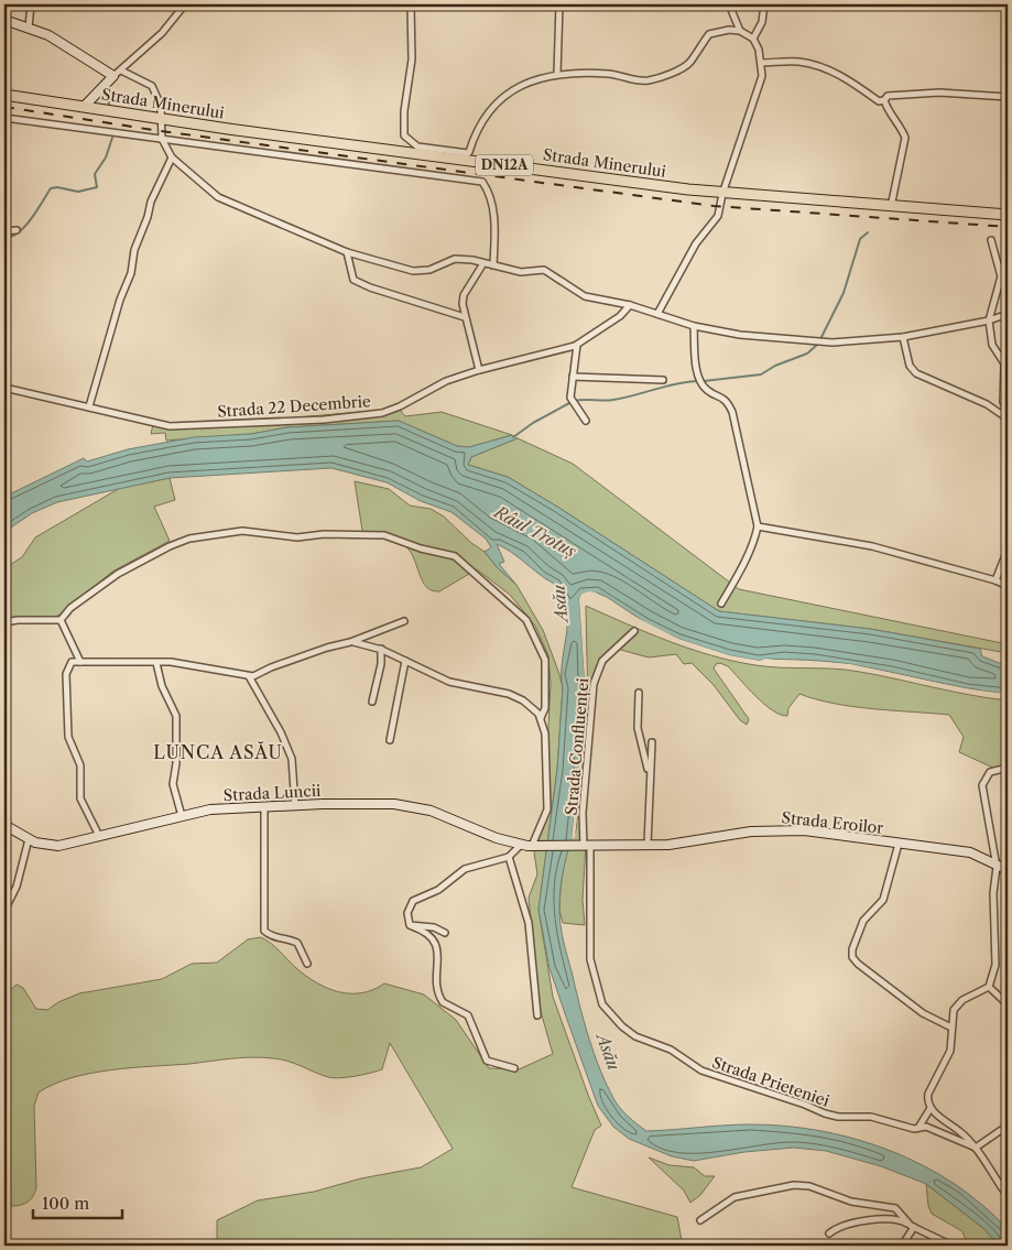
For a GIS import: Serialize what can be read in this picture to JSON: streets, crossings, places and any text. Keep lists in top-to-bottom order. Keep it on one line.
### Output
{"streets":{"main road":["Strada Minerului","DN12A","Strada Luncii","Strada Eroilor"],"street":["Strada 22 Decembrie","Strada Confluenței","Strada Prieteniei"]},"crossings":[["Strada Confluenței","Strada Luncii"],["Strada Confluenței","Strada Eroilor"],["Strada Confluenței","Strada Prieteniei"],["Strada Luncii","Strada Eroilor"],["Strada Luncii","Strada Prieteniei"],["Strada Eroilor","Strada Prieteniei"]],"districts":["LUNCA ASĂU"],"water":["Râul Trotuș","Asău"],"scale_bar":"100 m"}
